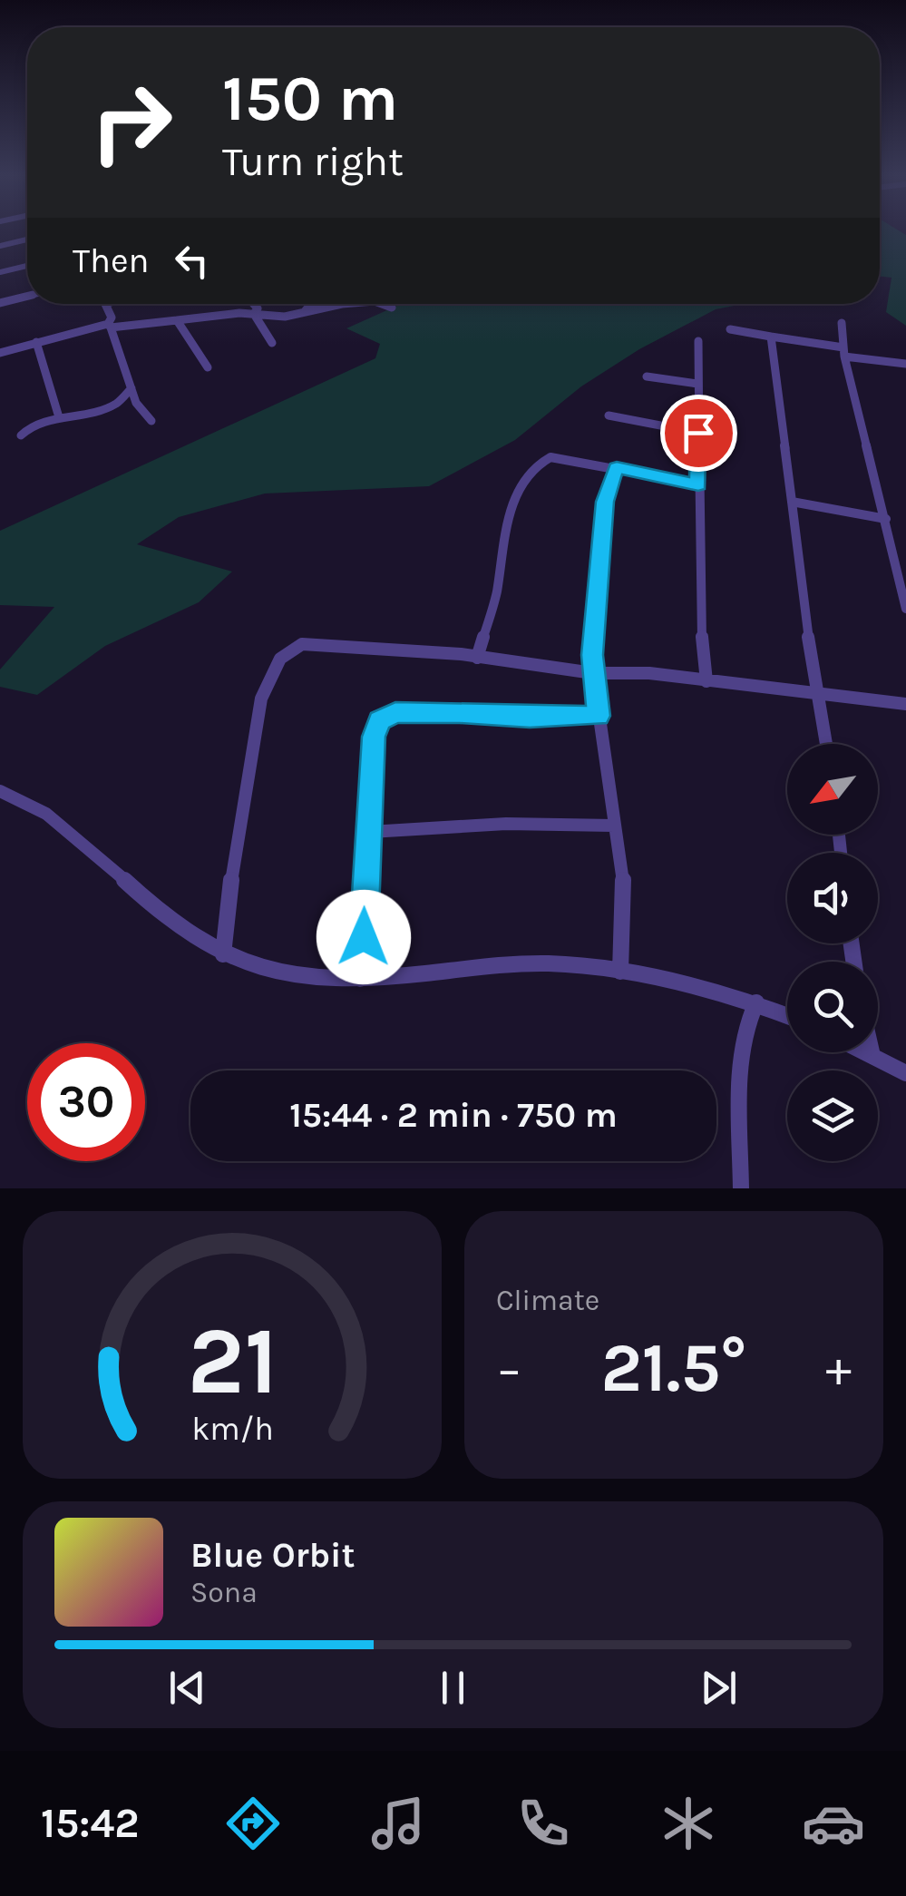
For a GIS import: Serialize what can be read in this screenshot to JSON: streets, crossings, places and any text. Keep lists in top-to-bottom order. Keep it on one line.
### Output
{"north":"bottom left","page":{"turn":["150 m","Turn right"],"then":"Then","limit":"30","trip":"15:44 · 2 min · 750 m","tile":"Climate","heat":["−","21.5°","+"],"song":["Blue Orbit","Sona"],"tabs":"15:42","gauge":["21","km/h"]}}
